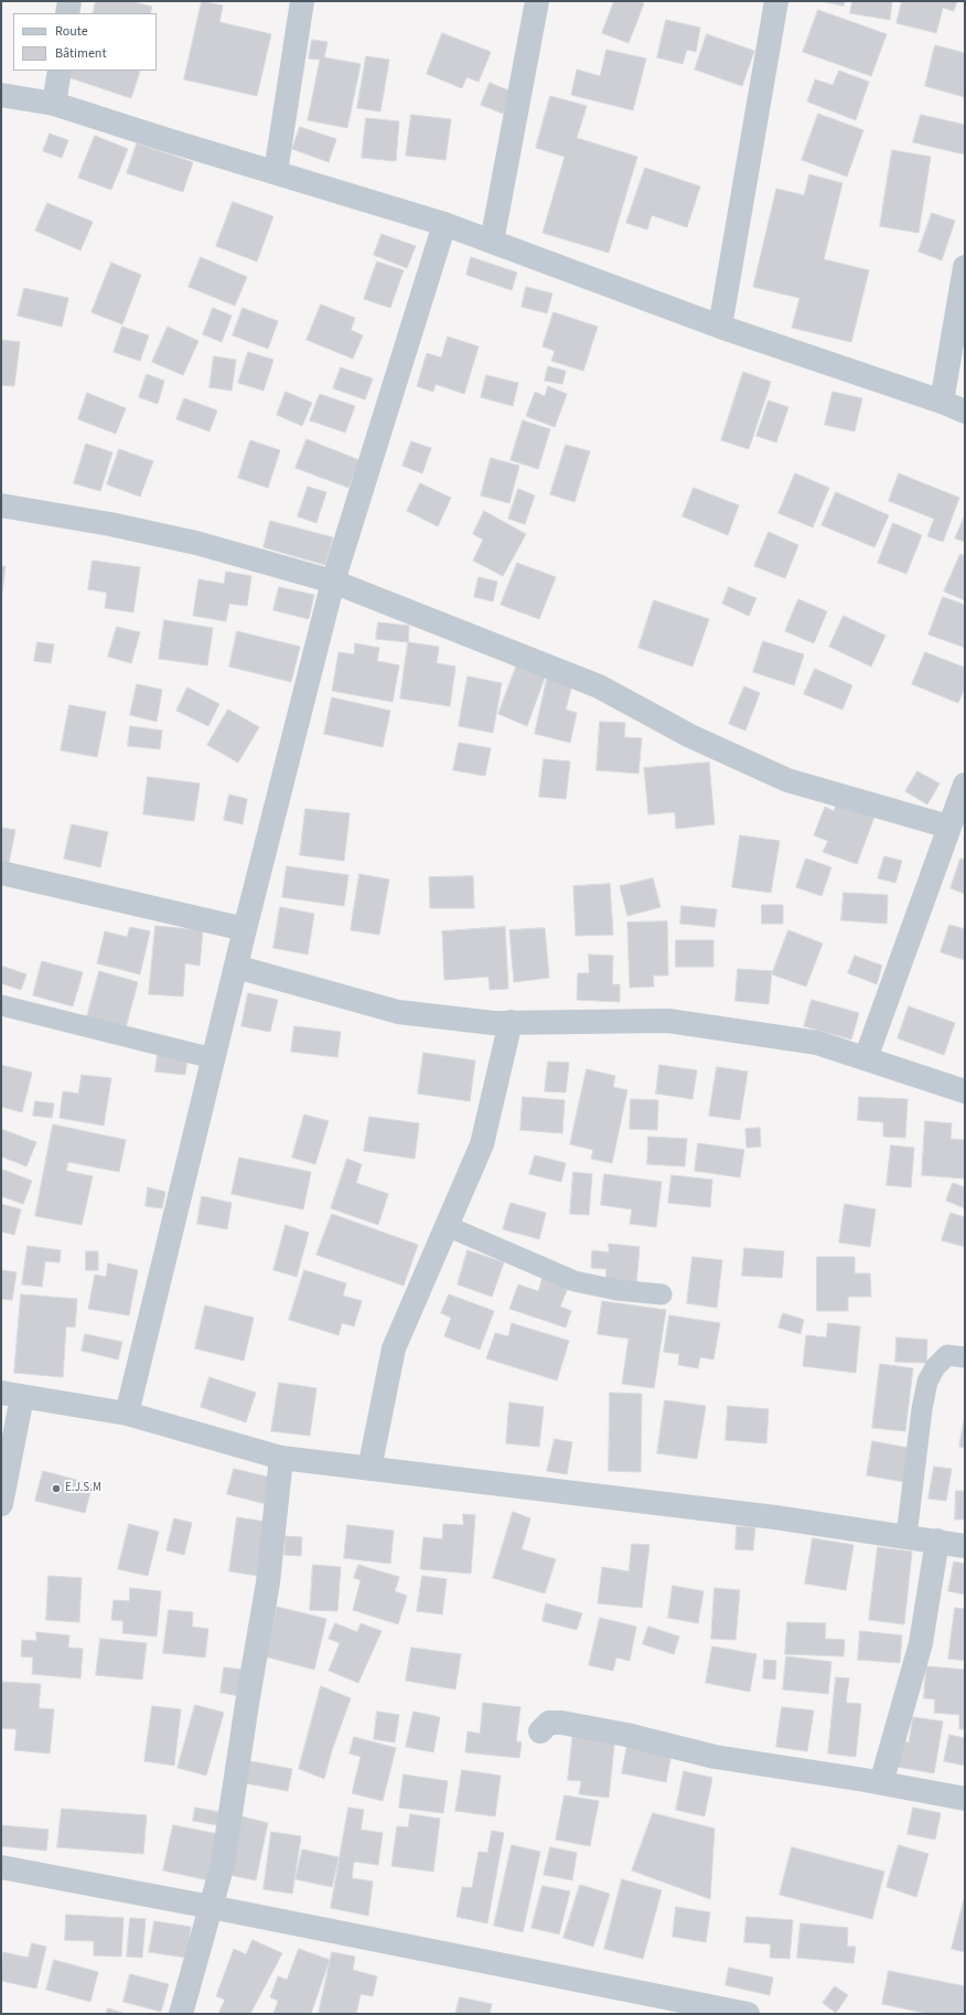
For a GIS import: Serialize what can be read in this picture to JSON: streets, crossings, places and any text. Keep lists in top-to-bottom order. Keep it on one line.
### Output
{"places":["E.J.S.M"],"legend":["Route","Bâtiment"]}
